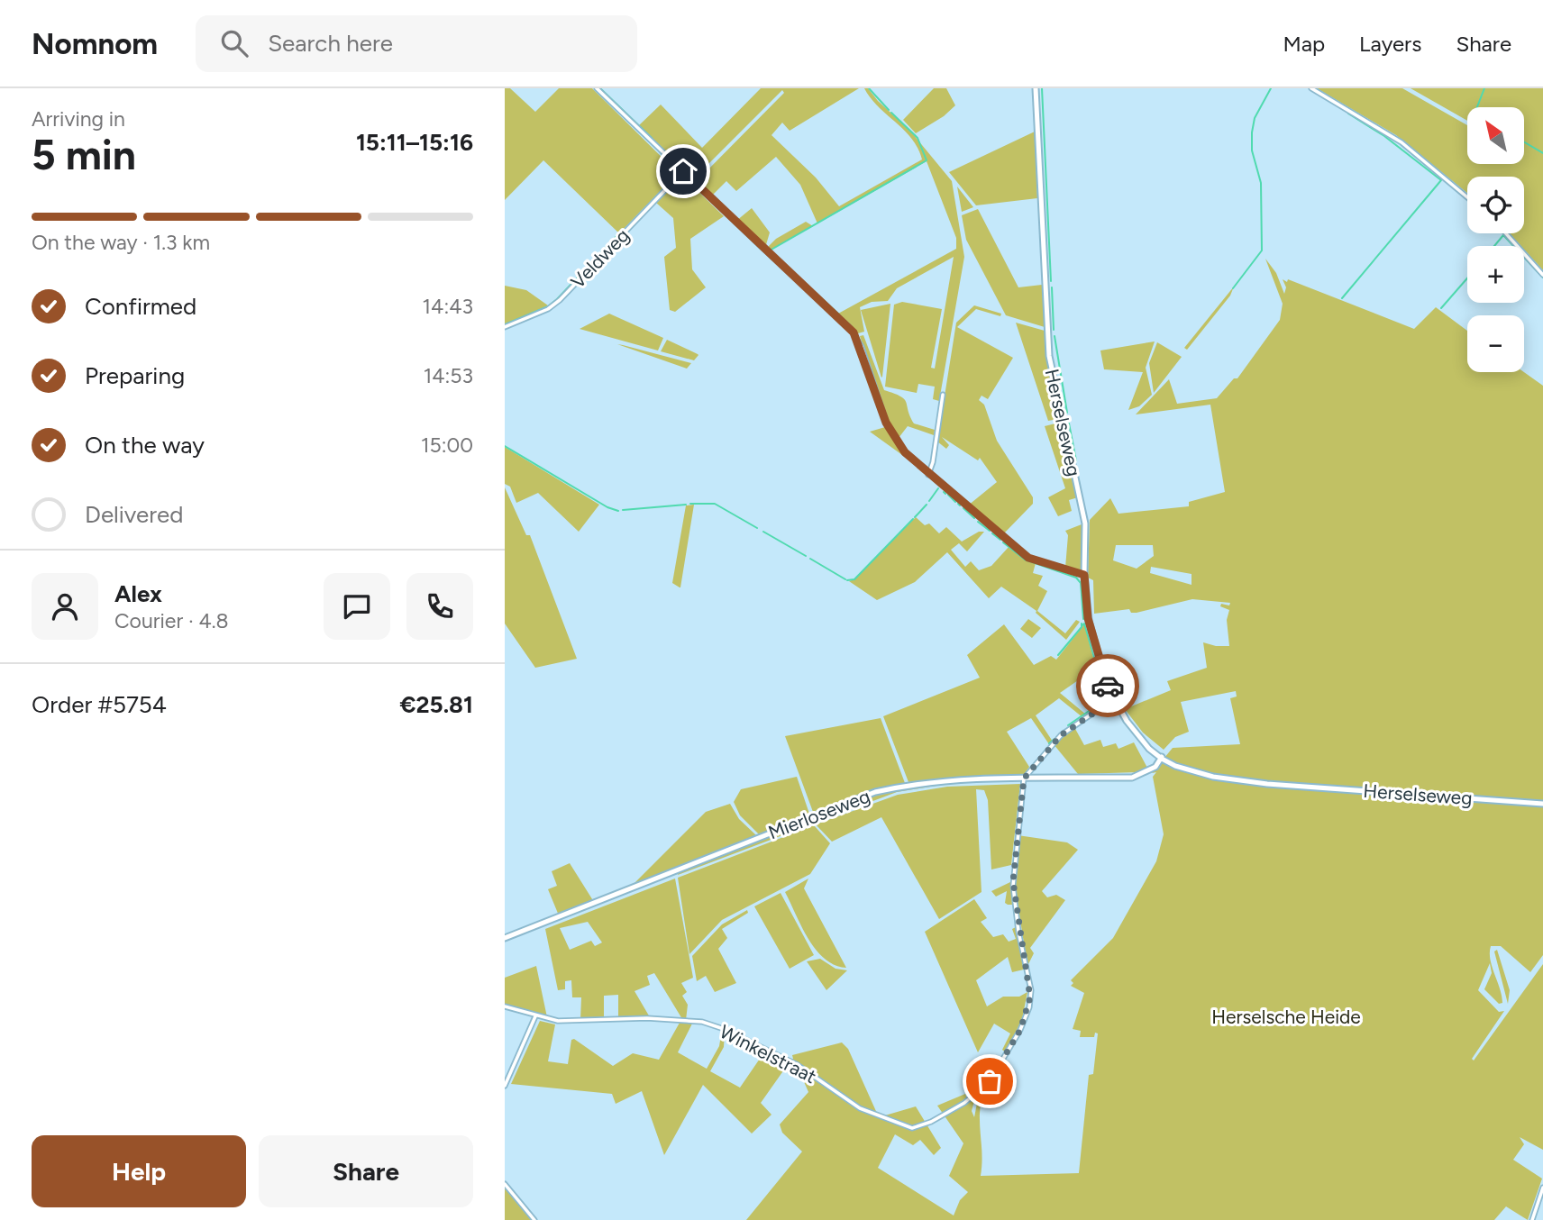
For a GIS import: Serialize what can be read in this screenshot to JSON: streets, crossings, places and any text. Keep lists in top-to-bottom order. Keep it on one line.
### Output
{"streets":{"street":["Veldweg","Herselseweg","Mierloseweg","Winkelstraat"]},"crossings":[["Herselseweg","Mierloseweg"],["Mierloseweg","Winkelstraat"]],"parks":["Herselsche Heide"],"north":"top left","page":{"header":"Nomnom","search":"Search here","nav":["Map","Layers","Share"],"heading":["5 min","Arriving in","15:11–15:16"],"panel":["Alex","Courier · 4.8","Order #5754","€25.81"],"map_buttons":["+","−"],"bar":"On the way · 1.3 km","list":[["Confirmed","14:43"],["Preparing","14:53"],["On the way","15:00"],"Delivered"],"buttons":["Help","Share"]}}
